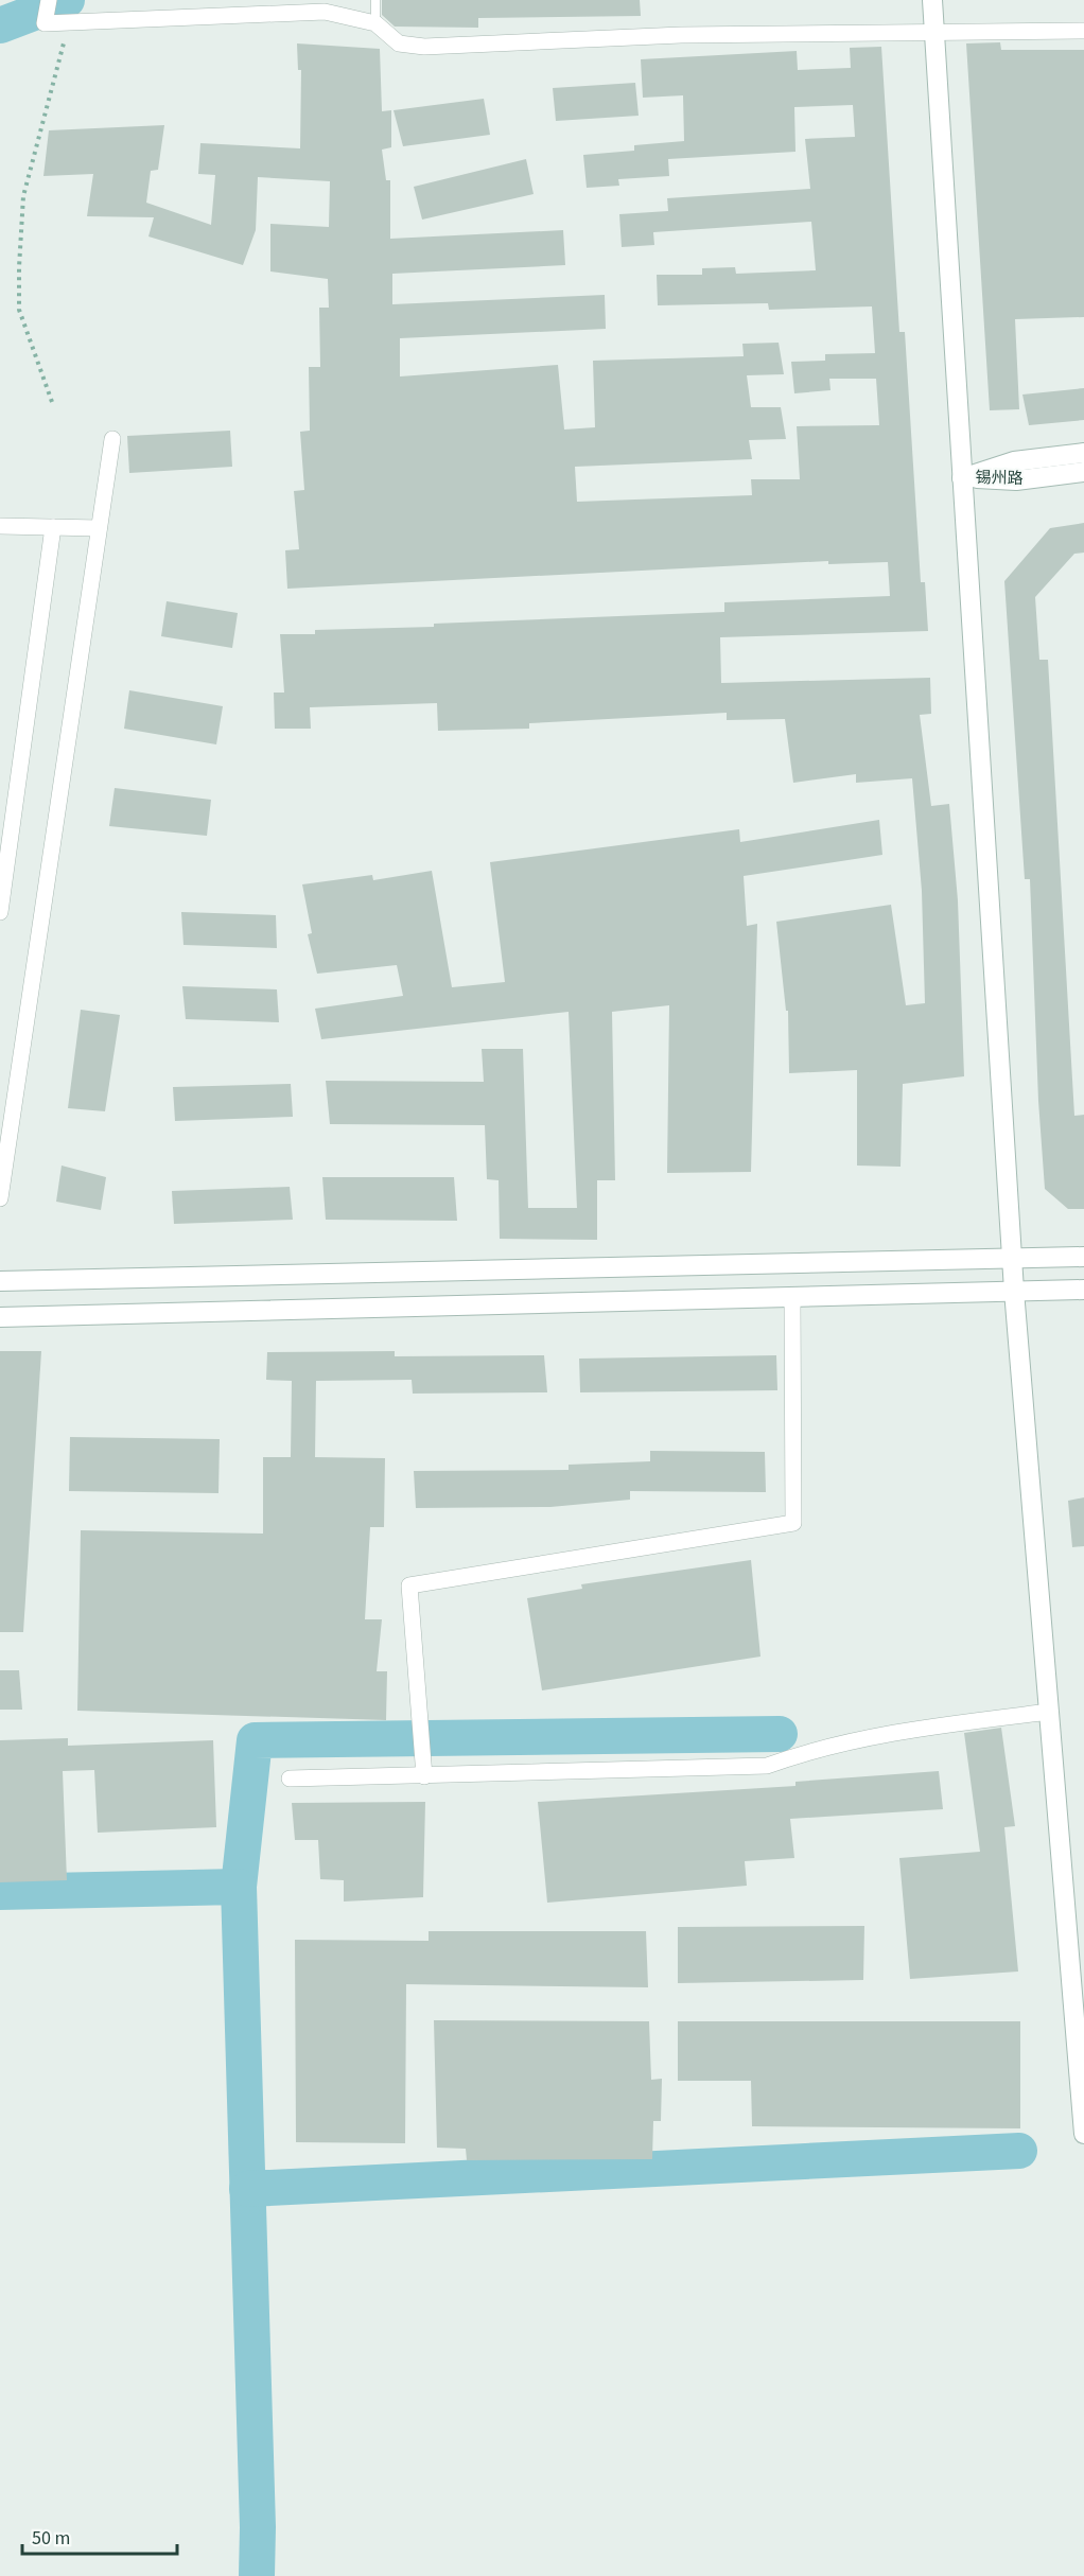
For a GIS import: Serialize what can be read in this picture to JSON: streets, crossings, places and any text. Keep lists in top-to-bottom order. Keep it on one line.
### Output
{"streets":{"street":["锡州路"]},"scale_bar":"50 m"}
